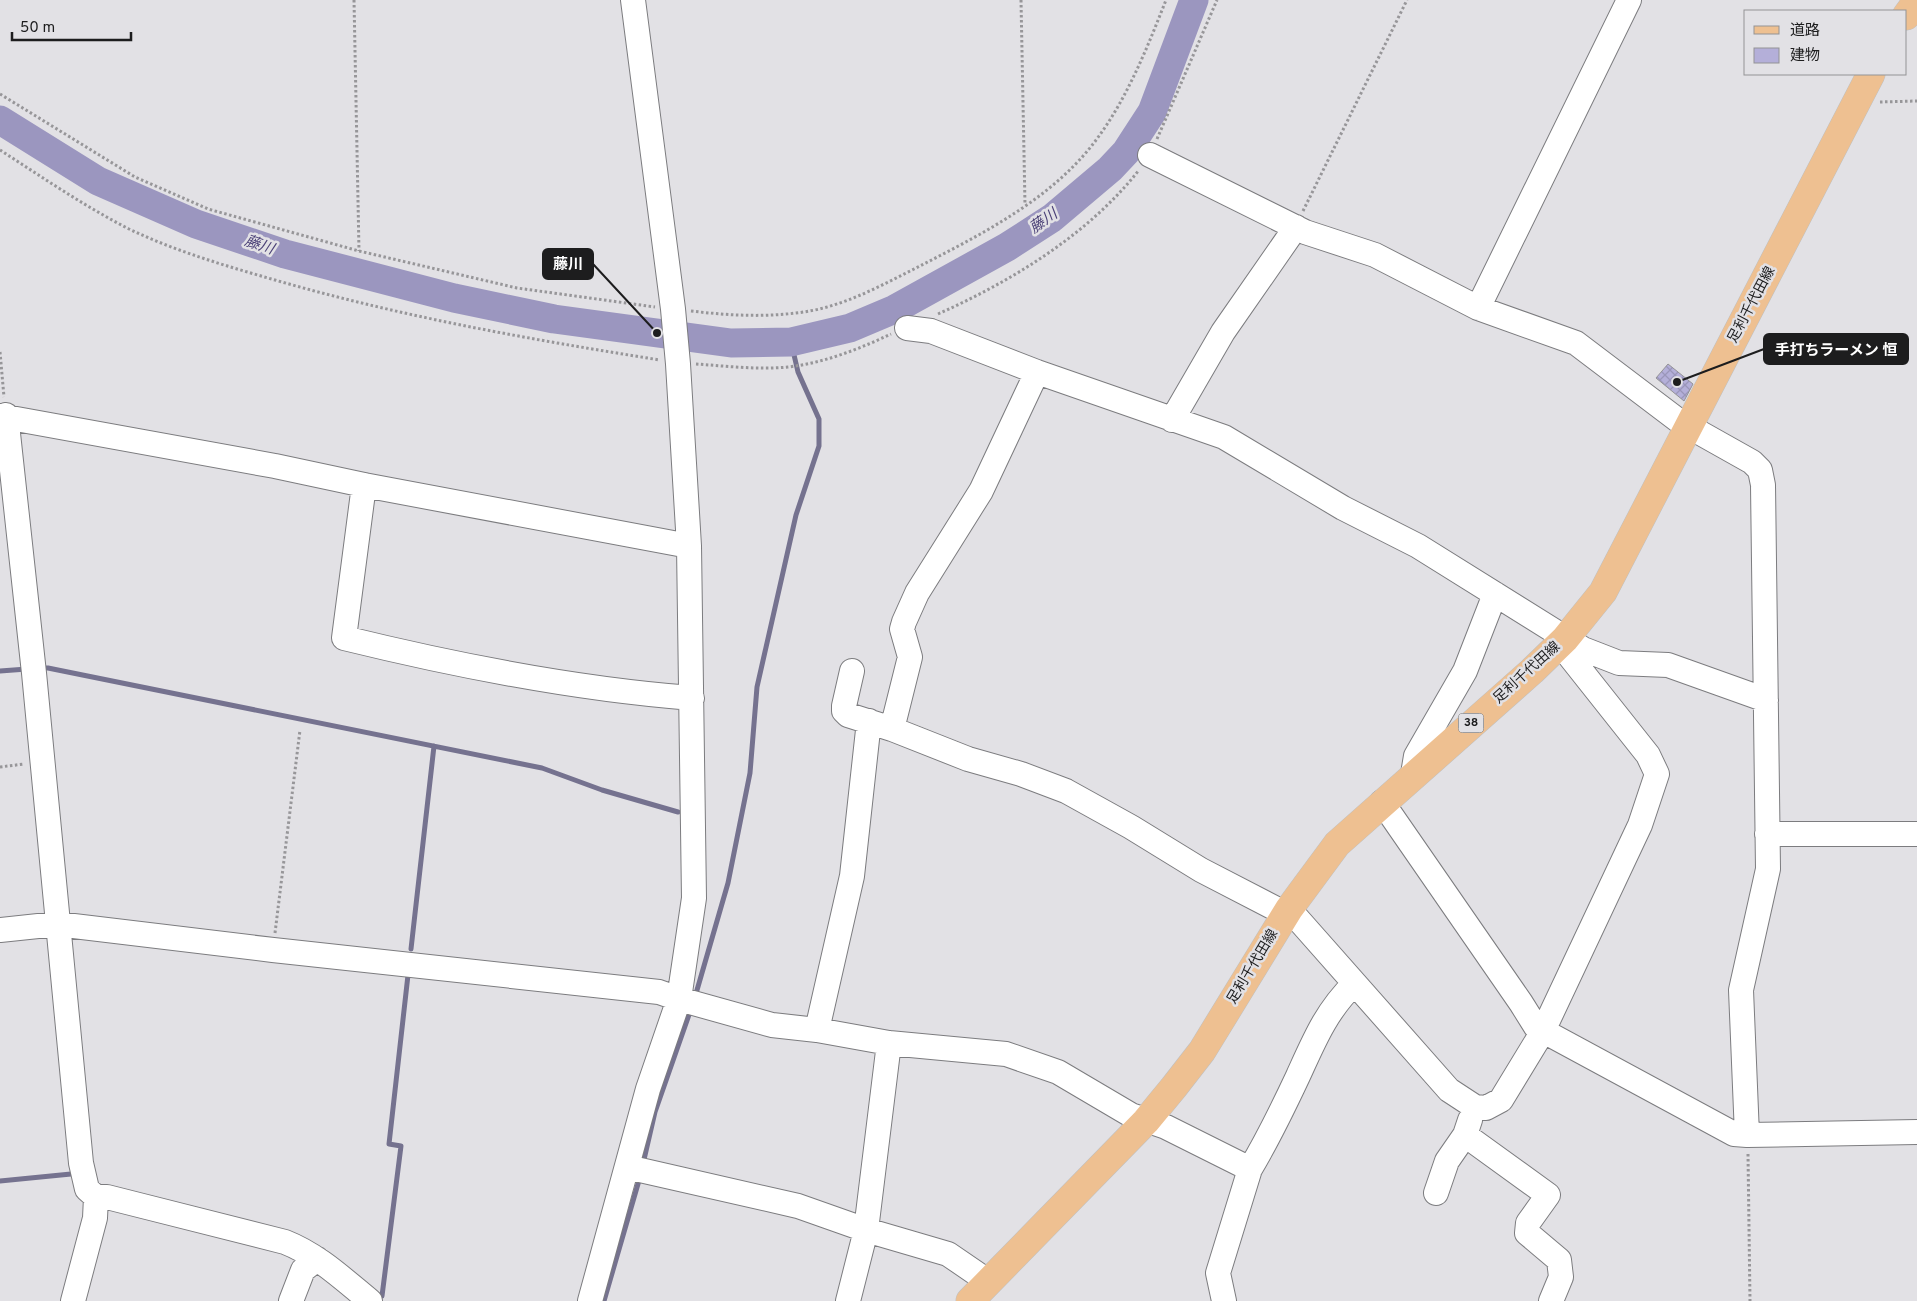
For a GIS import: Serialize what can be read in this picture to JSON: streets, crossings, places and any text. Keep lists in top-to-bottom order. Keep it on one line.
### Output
{"streets":{"main road":["足利千代田線","38"]},"water":["藤川"],"places":["藤川","手打ちラーメン 恒"],"legend":["道路","建物"],"scale_bar":"50 m"}
